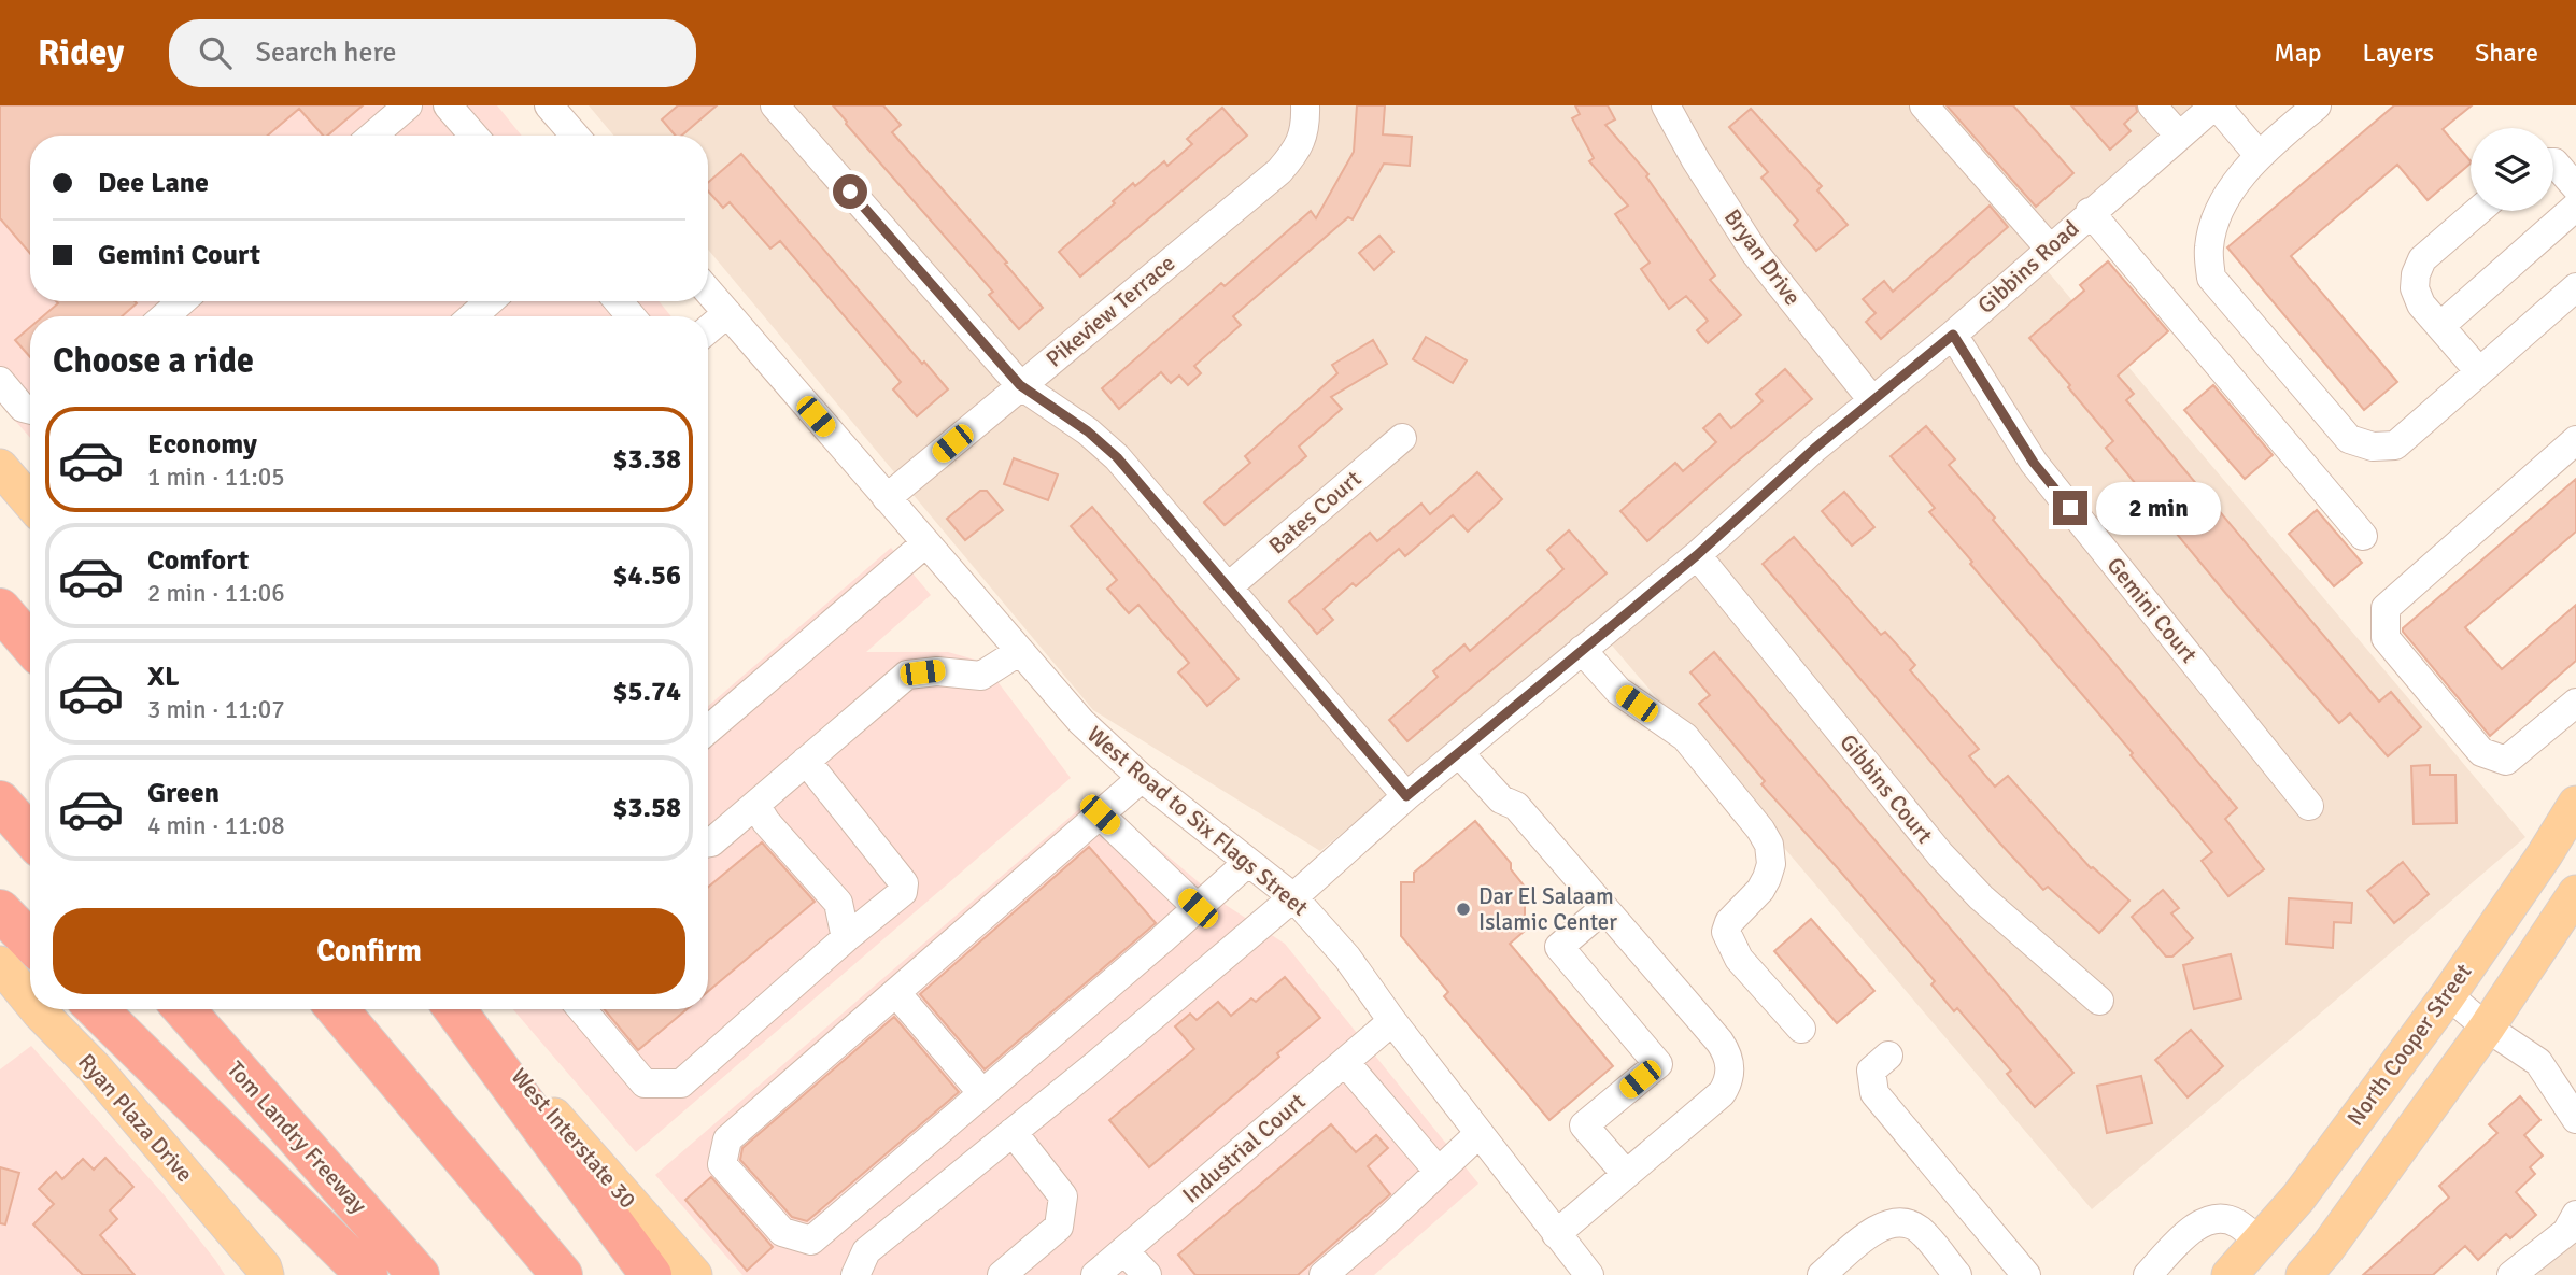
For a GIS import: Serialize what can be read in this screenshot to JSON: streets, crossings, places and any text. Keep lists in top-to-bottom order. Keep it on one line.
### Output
{"streets":{"highway":["Tom Landry Freeway"],"main road":["North Cooper Street","Ryan Plaza Drive","West Interstate 30"],"street":["Bryan Drive","Gibbins Road","Pikeview Terrace","Bates Court","Gemini Court","Gibbins Court","West Road to Six Flags Street","Industrial Court"]},"crossings":[["Bryan Drive","Gibbins Road"],["Gibbins Road","Gemini Court"],["Gibbins Road","Gibbins Court"],["Gibbins Road","West Road to Six Flags Street"],["Pikeview Terrace","West Road to Six Flags Street"],["West Road to Six Flags Street","Industrial Court"]],"places":["Dar El Salaam Islamic Center"],"page":{"header":"Ridey","search":"Search here","nav":["Map","Layers","Share"],"banner":["Dee Lane","Gemini Court"],"heading":"Choose a ride","list":[{"name":"Economy","note":"1 min · 11:05","value":"$3.38"},{"name":"Comfort","note":"2 min · 11:06","value":"$4.56"},{"name":"XL","note":"3 min · 11:07","value":"$5.74"},{"name":"Green","note":"4 min · 11:08","value":"$3.58"}],"bubble":"2 min","buttons":"Confirm"}}
